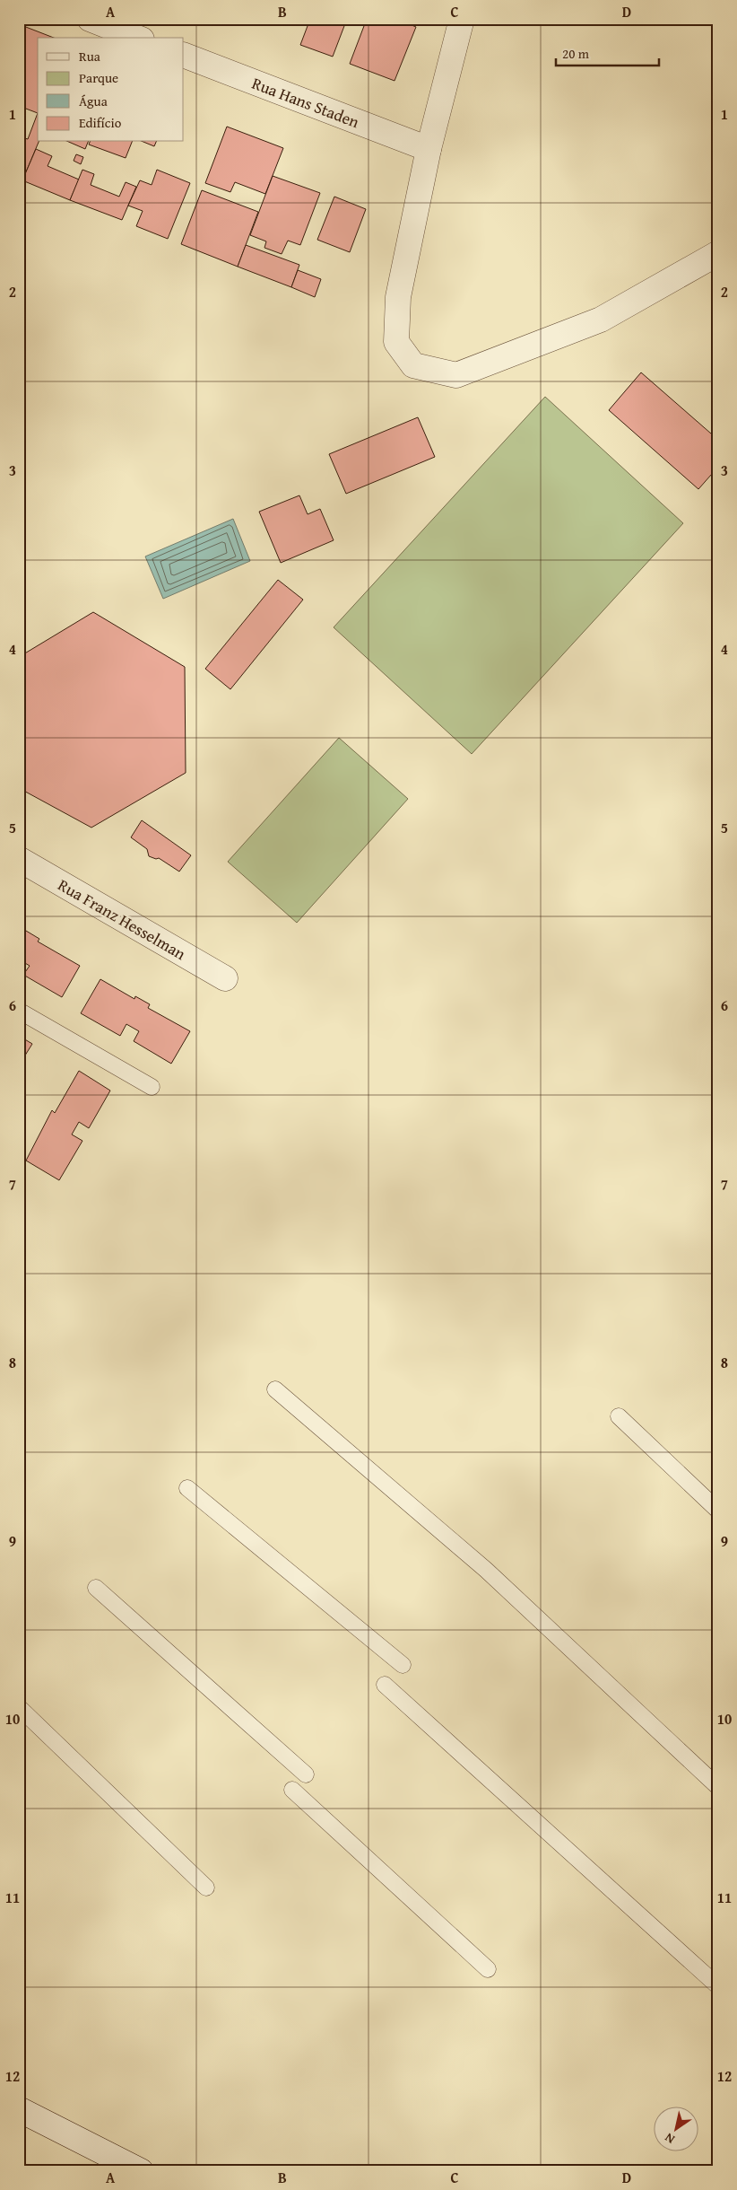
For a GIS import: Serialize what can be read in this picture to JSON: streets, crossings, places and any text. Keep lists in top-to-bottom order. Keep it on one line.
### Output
{"streets":{"street":["Rua Hans Staden","Rua Franz Hesselman"]},"legend":["Rua","Parque","Água","Edifício"],"scale_bar":"20 m","north":"bottom left","grid":{"columns":["A","B","C","D"],"rows":["1","2","3","4","5","6","7","8","9","10","11","12"]}}
